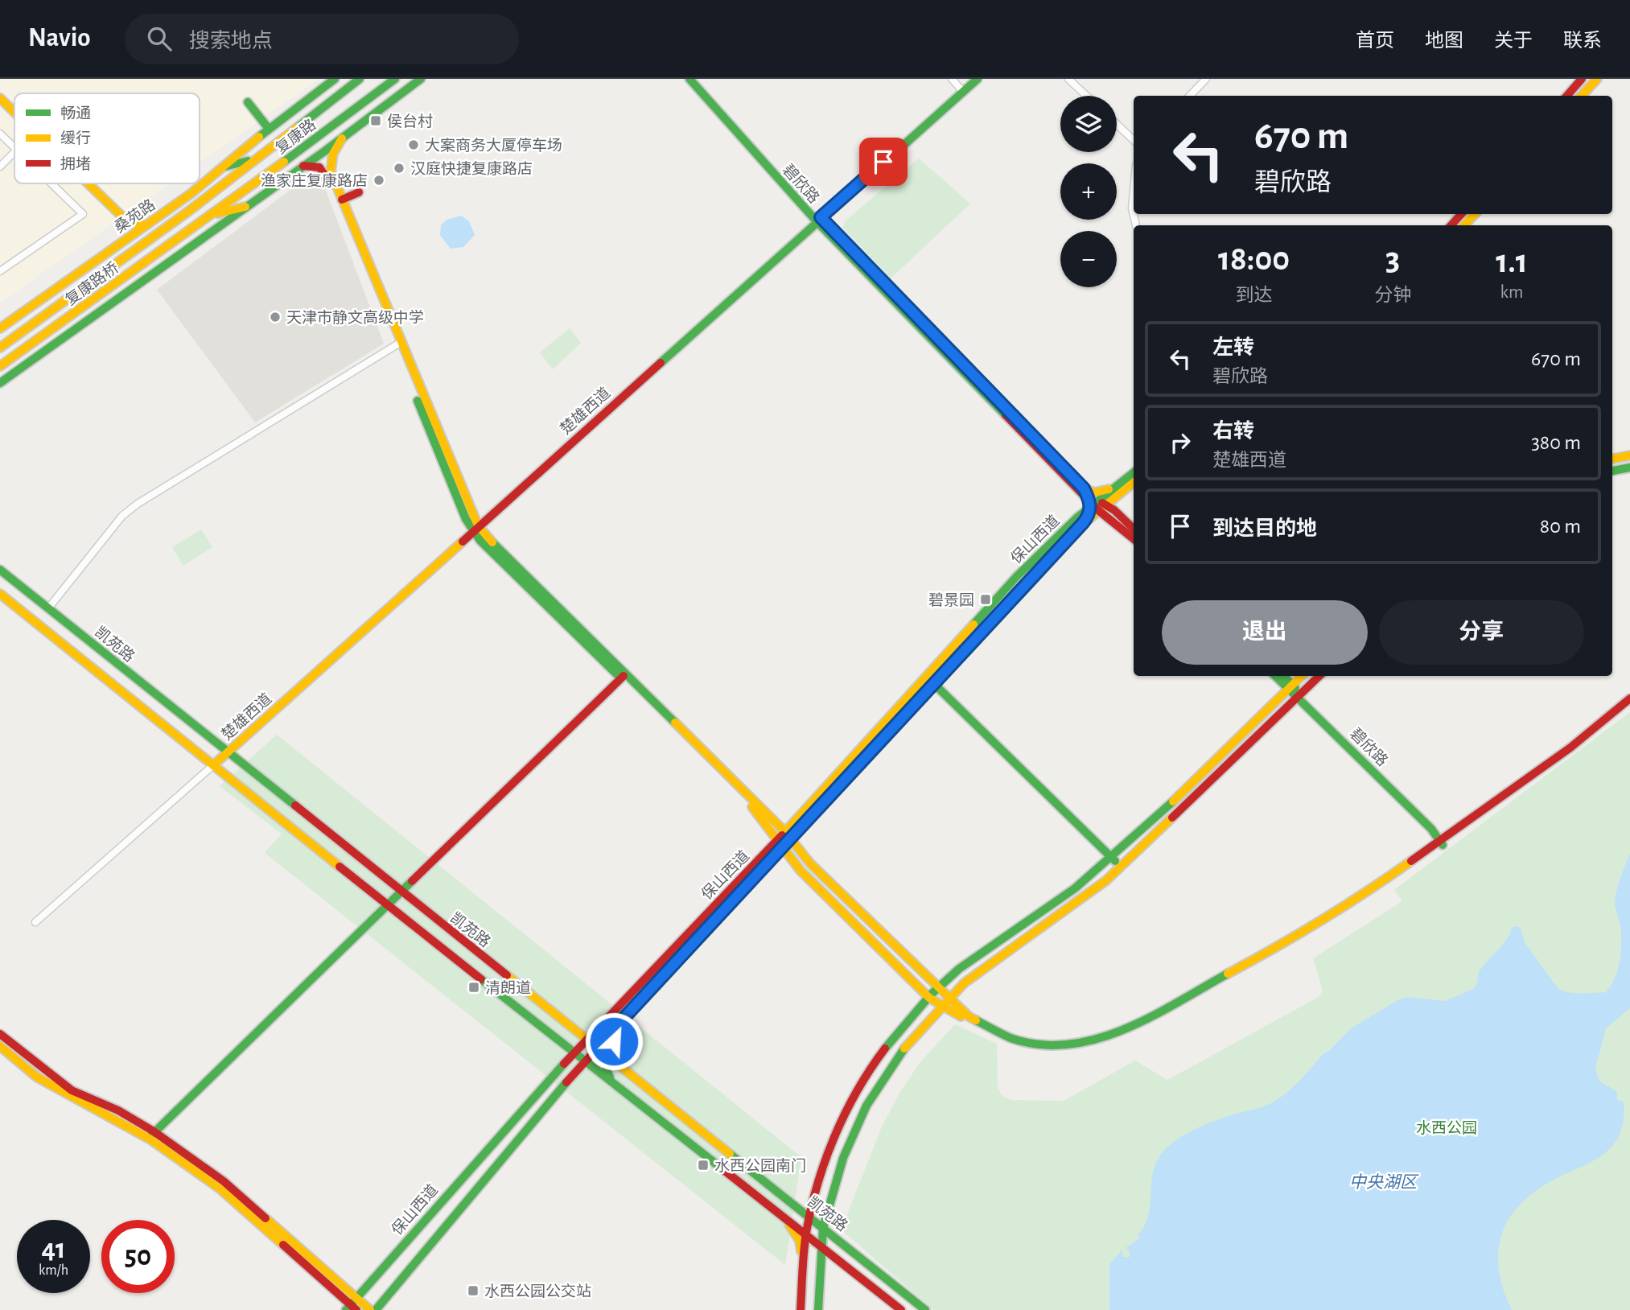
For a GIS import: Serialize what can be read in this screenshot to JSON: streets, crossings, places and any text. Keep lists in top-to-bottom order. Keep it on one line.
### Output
{"streets":{"main road":["复康路","碧欣路","桑苑路","复康路桥","楚雄西道","保山西道","凯苑路"]},"crossings":[["复康路","复康路桥"],["碧欣路","楚雄西道"],["碧欣路","保山西道"],["楚雄西道","凯苑路"],["保山西道","凯苑路"]],"water":["中央湖区"],"parks":["水西公园"],"places":{"transit":["侯台村","碧景园","清朗道","水西公园南门","水西公园公交站"],"other":["大案商务大厦停车场","汉庭快捷复康路店","渔家庄复康路店","天津市静文高级中学"]},"legend":["畅通","缓行","拥堵"],"page":{"header":"Navio","search":"搜索地点","nav":["首页","地图","关于","联系"],"map_buttons":["+","−"],"turn":["670 m","碧欣路"],"eta":["18:00","到达","3","分钟","1.1","km"],"list":[{"name":"左转","note":"碧欣路","value":"670 m"},{"name":"右转","note":"楚雄西道","value":"380 m"},{"name":"到达目的地","value":"80 m"}],"buttons":["退出","分享"],"speed":"41 km/h","limit":"50"}}
